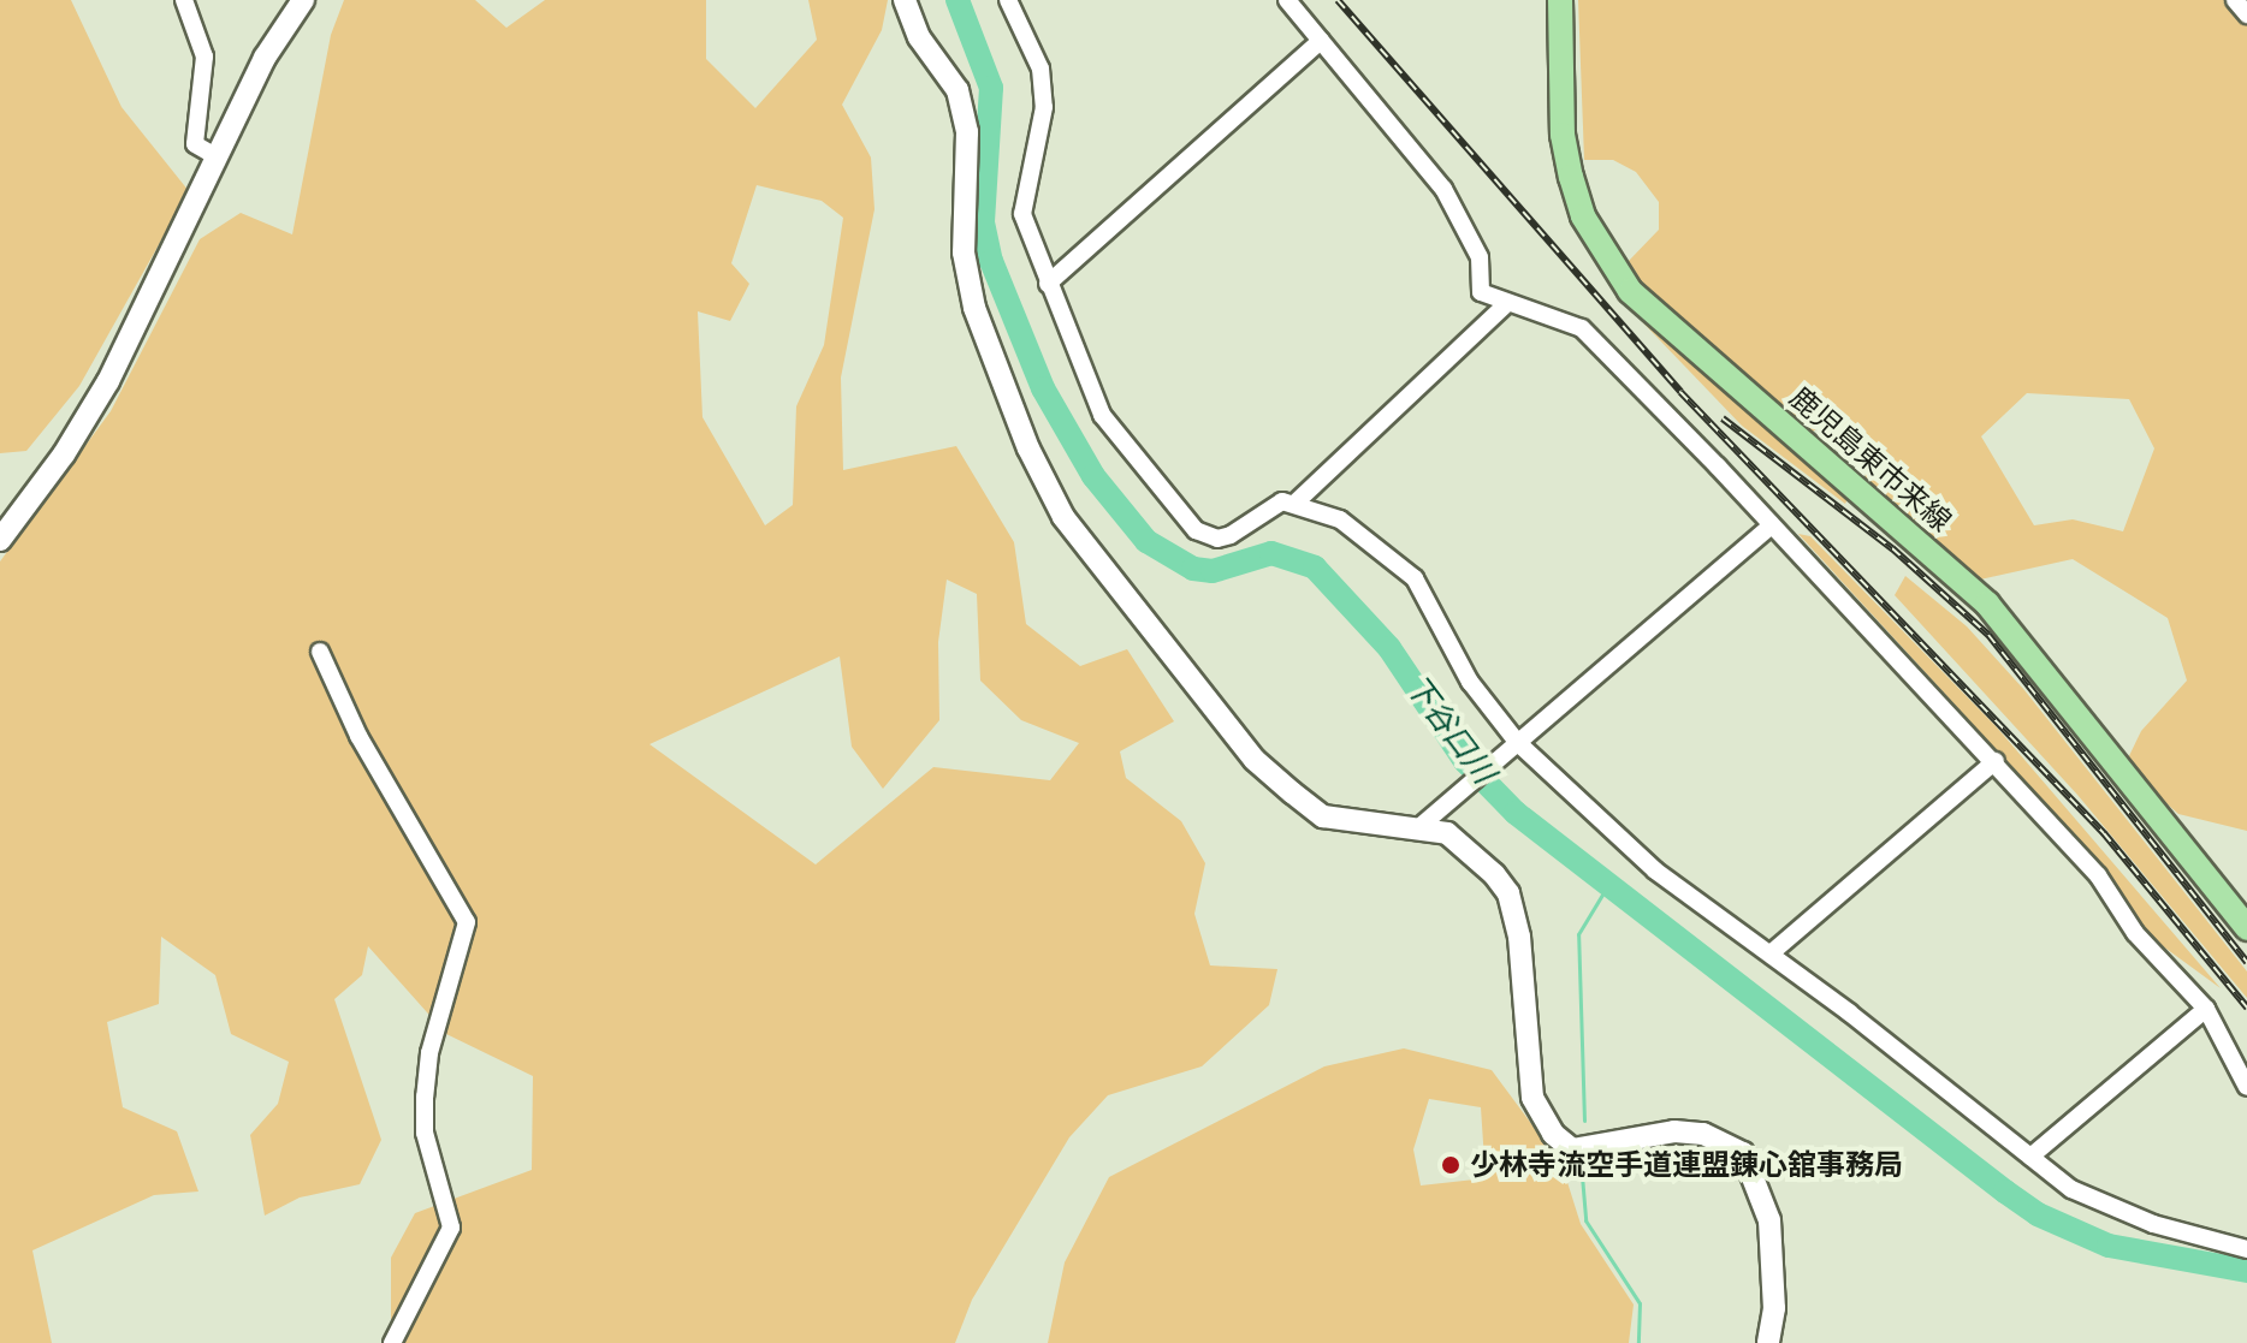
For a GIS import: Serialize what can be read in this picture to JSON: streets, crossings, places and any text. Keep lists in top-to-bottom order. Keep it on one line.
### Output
{"streets":{"main road":["鹿児島東市来線"]},"water":["下谷口川"],"places":["少林寺流空手道連盟錬心舘事務局"]}
